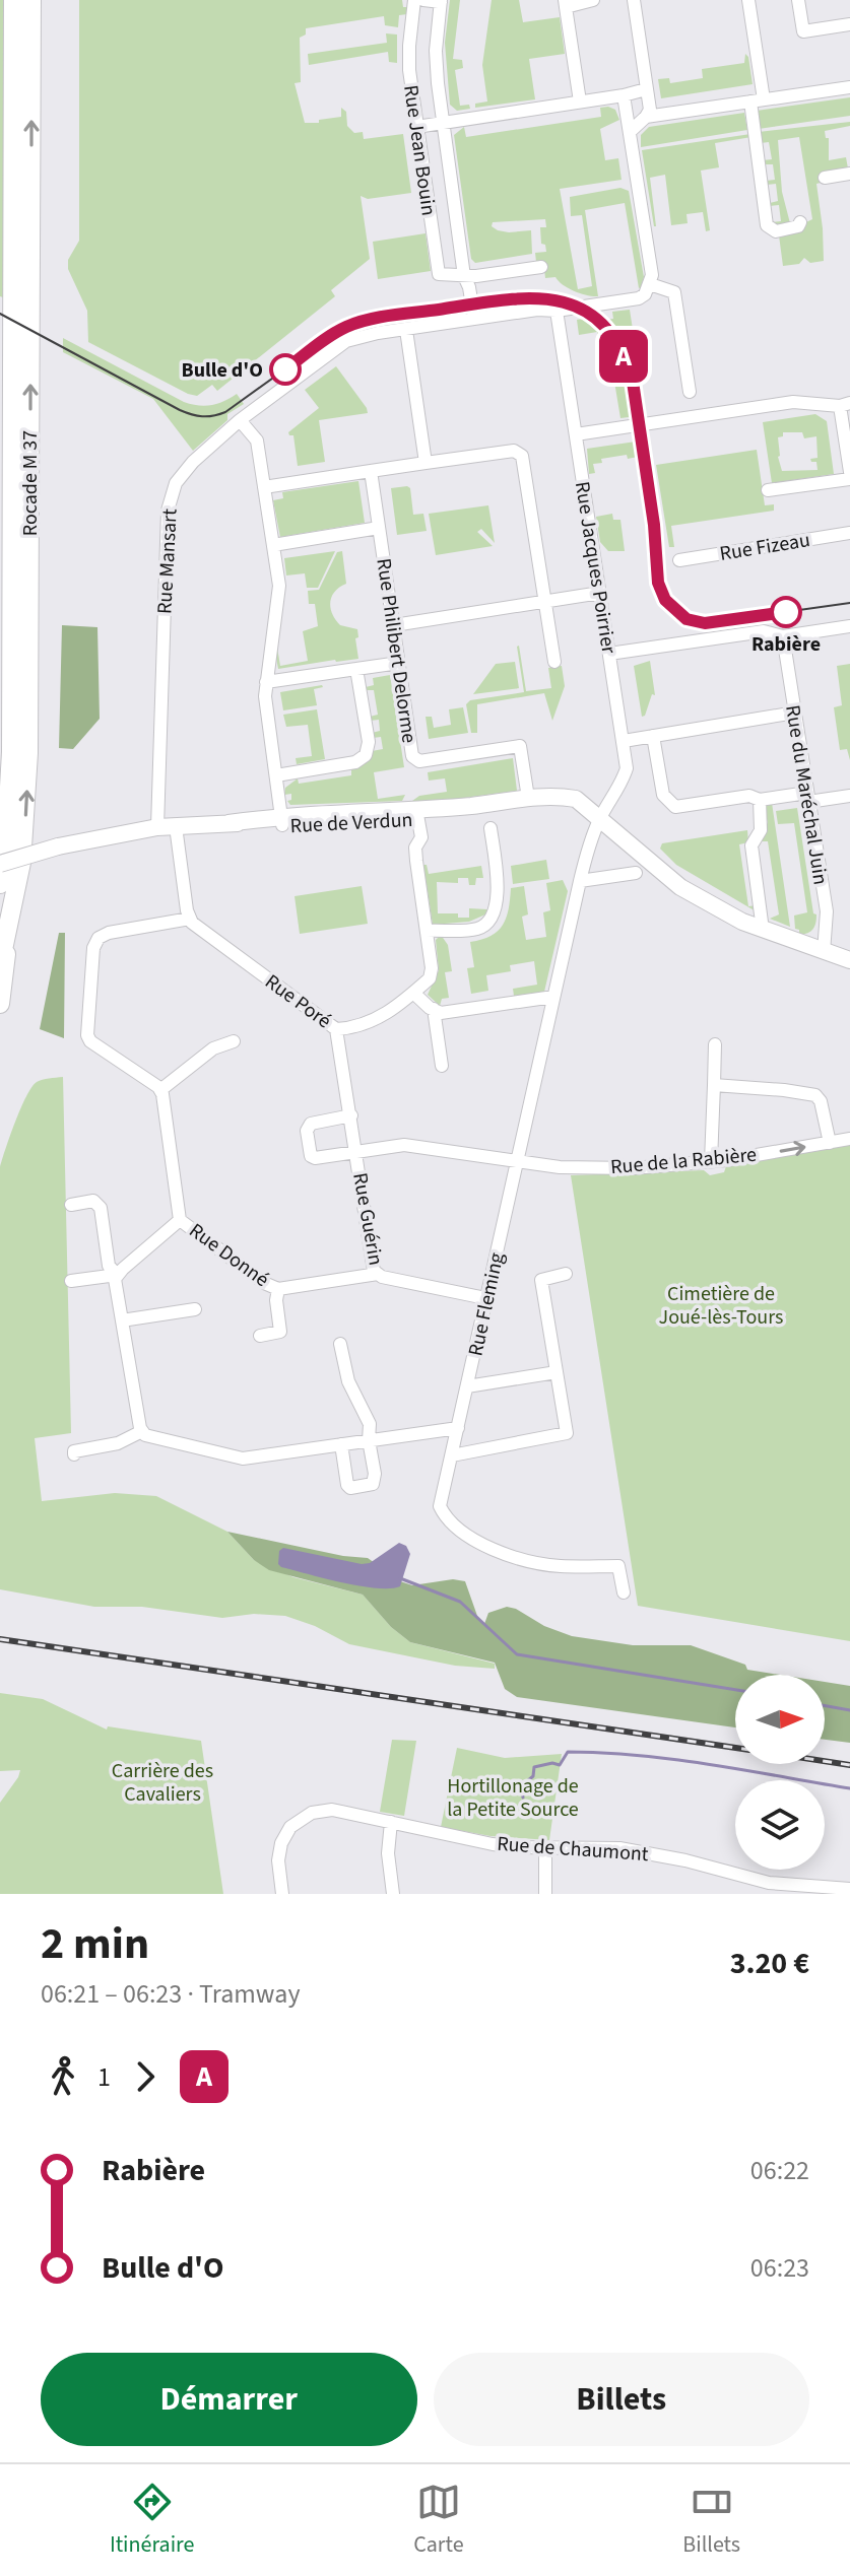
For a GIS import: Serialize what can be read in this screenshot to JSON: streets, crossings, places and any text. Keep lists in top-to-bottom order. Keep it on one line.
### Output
{"streets":{"highway":["Rocade M 37"],"main road":["Rue de Verdun"],"street":["Rue Jean Bouin","Rue Fizeau","Rue Mansart","Rue Jacques Poirrier","Rue Philibert Delorme","Rue du Maréchal Juin","Rue Poré","Rue de la Rabière","Rue Guérin","Rue Donné","Rue Fleming","Rue de Chaumont"]},"crossings":[["Rue Jean Bouin","Rue Mansart"],["Rue Mansart","Rue Jacques Poirrier"],["Rue Mansart","Rue de Verdun"],["Rue Jacques Poirrier","Rue de Verdun"],["Rue Jacques Poirrier","Rue Fleming"],["Rue Philibert Delorme","Rue de Verdun"],["Rue du Maréchal Juin","Rue de Verdun"],["Rue de Verdun","Rue Poré"],["Rue Poré","Rue Guérin"],["Rue de la Rabière","Rue Guérin"],["Rue de la Rabière","Rue Fleming"],["Rue Guérin","Rue Donné"],["Rue Guérin","Rue Fleming"]],"parks":["Cimetière de Joué-lès-Tours","Carrière des Cavaliers","Hortillonage de la Petite Source"],"places":["Bulle d'O","Rabière"],"lines":["tram line A"],"north":"right","page":{"on_map":"A","heading":["2 min","06:21 – 06:23 · Tramway","3.20 €"],"legs":["1","A"],"list":[{"name":"Rabière","value":"06:22"},{"name":"Bulle d'O","value":"06:23"}],"buttons":["Démarrer","Billets"],"tabs":["Itinéraire","Carte","Billets"]}}
